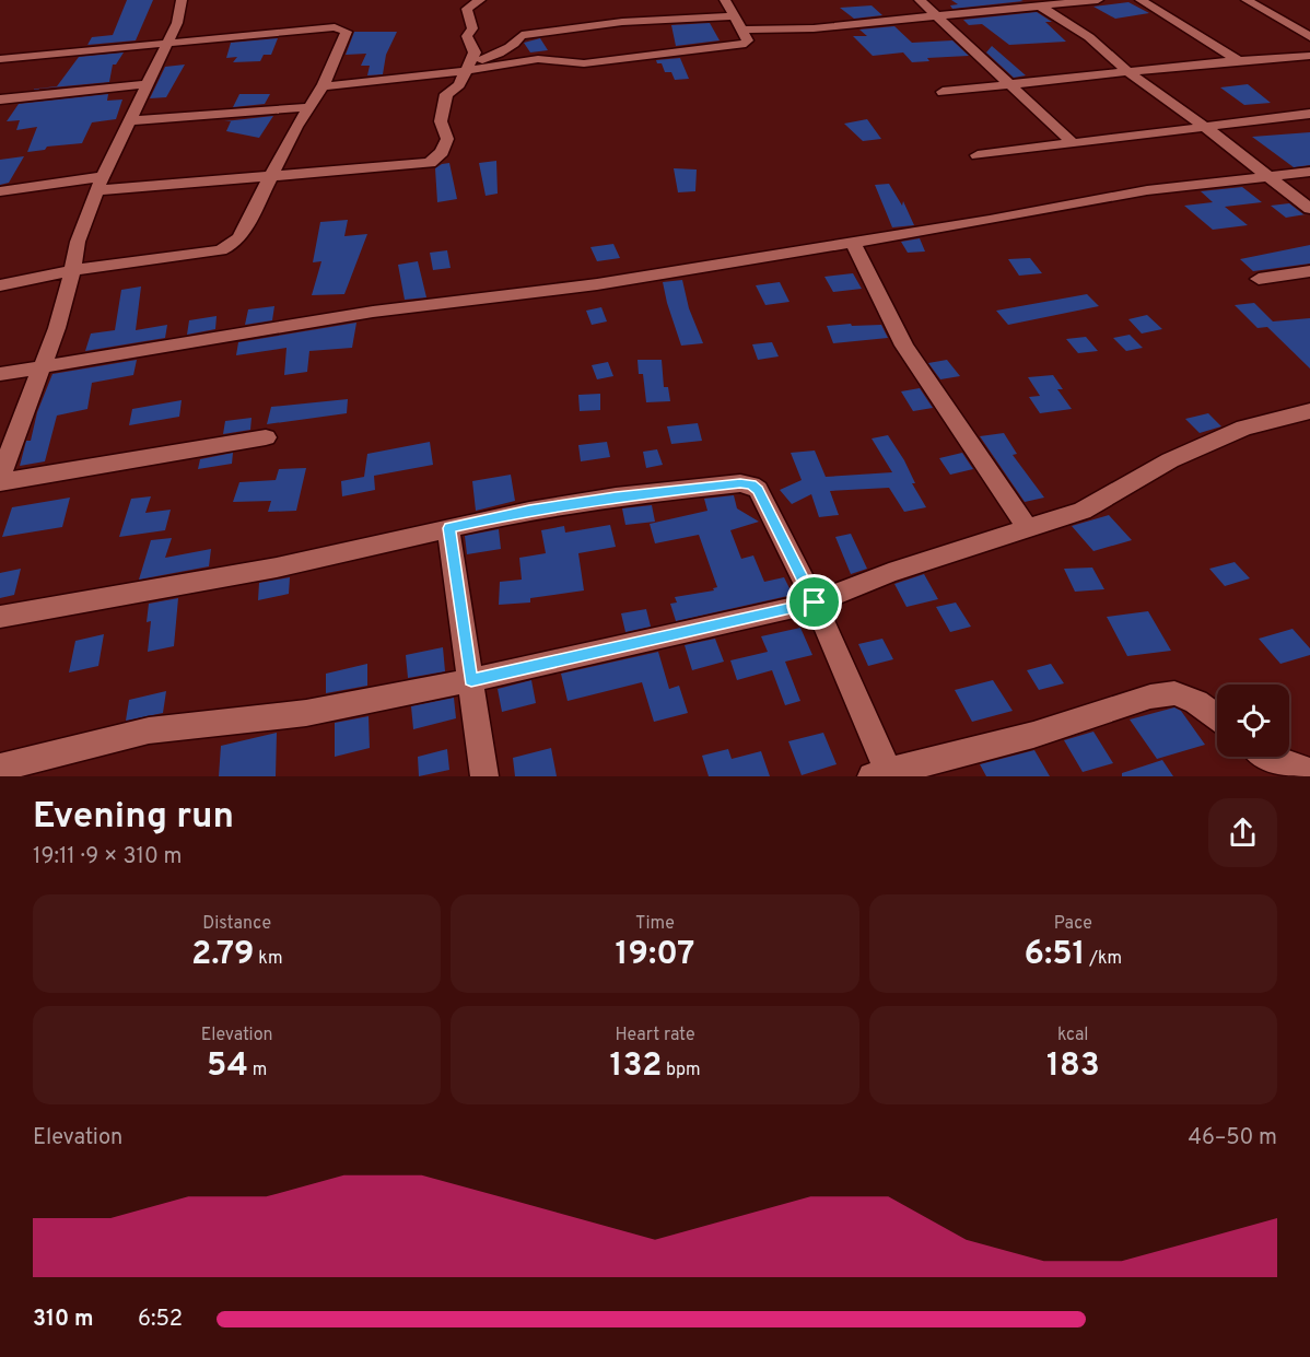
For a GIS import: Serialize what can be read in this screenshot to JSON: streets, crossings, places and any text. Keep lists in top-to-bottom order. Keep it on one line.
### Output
{"page":{"heading":["Evening run","19:11 · 9 × 310 m"],"stats":[["Distance","2.79 km"],["Time","19:07"],["Pace","6:51 /km"],["Elevation","54 m"],["Heart rate","132 bpm"],["kcal","183"]],"chart":["Elevation","46–50 m"],"list":[{"name":"310 m","note":"6:52"}]}}
